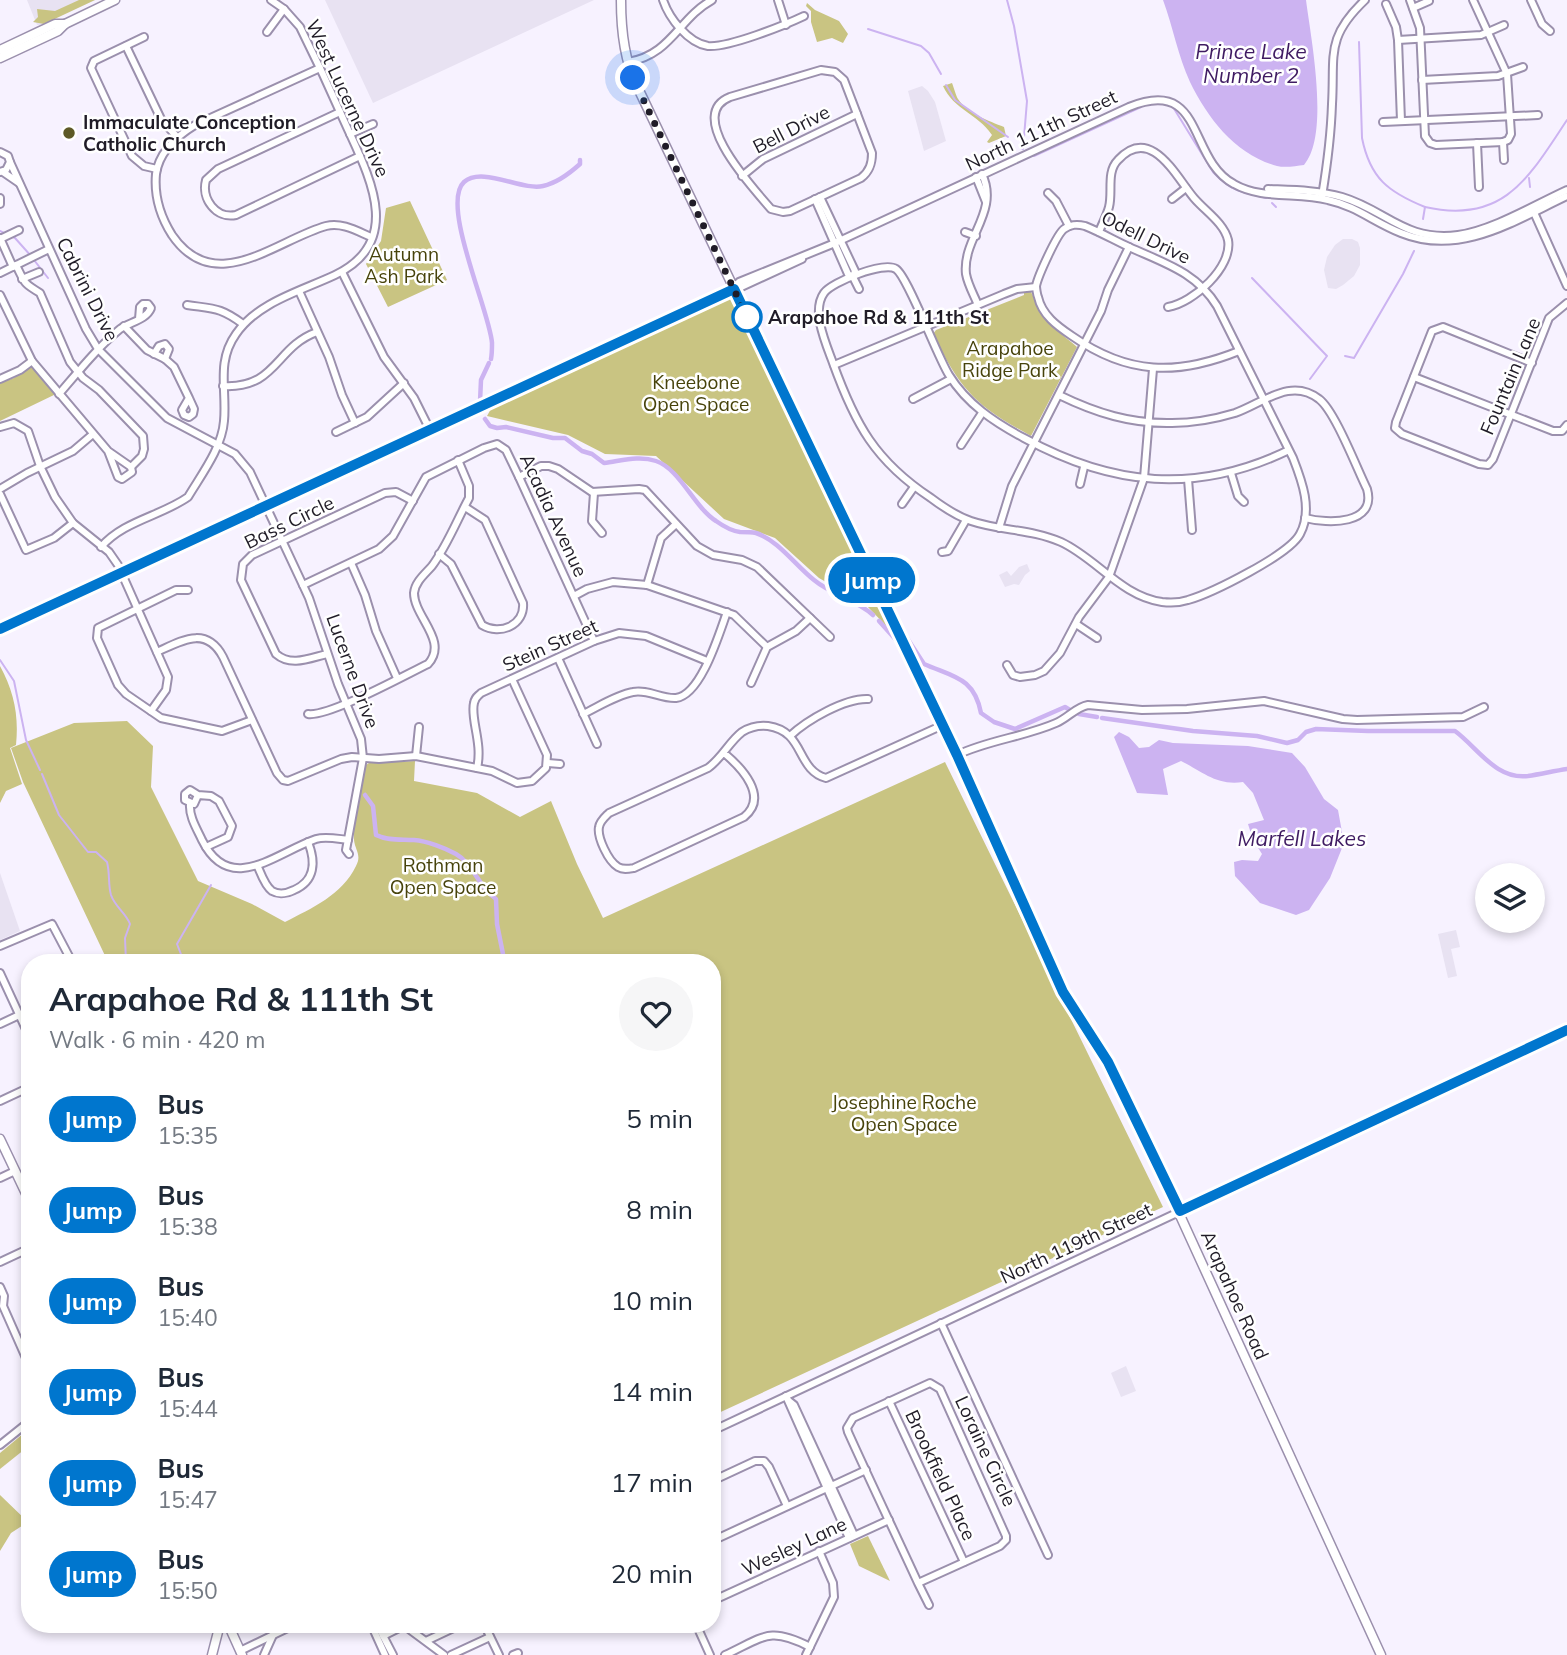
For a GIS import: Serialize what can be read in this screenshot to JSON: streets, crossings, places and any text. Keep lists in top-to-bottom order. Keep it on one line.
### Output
{"streets":{"main road":["Arapahoe Road"],"street":["West Lucerne Drive","Bell Drive","North 111th Street","Odell Drive","Cabrini Drive","Fountain Lane","Acadia Avenue","Bass Circle","Stein Street","Lucerne Drive","North 119th Street","Loraine Circle","Brookfield Place","Wesley Lane"]},"crossings":[["North 111th Street","Cabrini Drive"],["North 111th Street","Lucerne Drive"],["North 111th Street","Arapahoe Road"],["Cabrini Drive","Lucerne Drive"],["Acadia Avenue","Bass Circle"],["Acadia Avenue","Stein Street"],["Acadia Avenue","Lucerne Drive"],["Bass Circle","Lucerne Drive"],["North 119th Street","Arapahoe Road"],["Loraine Circle","Brookfield Place"],["Loraine Circle","Wesley Lane"]],"water":["Prince Lake Number 2","Marfell Lakes"],"parks":["Autumn Ash Park","Arapahoe Ridge Park","Kneebone Open Space","Rothman Open Space","Josephine Roche Open Space"],"places":["Immaculate Conception Catholic Church","Arapahoe Rd & 111th St"],"lines":["bus line Jump"],"page":{"on_map":"Jump","heading":["Arapahoe Rd & 111th St","Walk · 6 min · 420 m"],"list":[{"mark":"Jump","name":"Bus","note":"15:35","value":"5 min"},{"mark":"Jump","name":"Bus","note":"15:38","value":"8 min"},{"mark":"Jump","name":"Bus","note":"15:40","value":"10 min"},{"mark":"Jump","name":"Bus","note":"15:44","value":"14 min"},{"mark":"Jump","name":"Bus","note":"15:47","value":"17 min"},{"mark":"Jump","name":"Bus","note":"15:50","value":"20 min"}]}}
